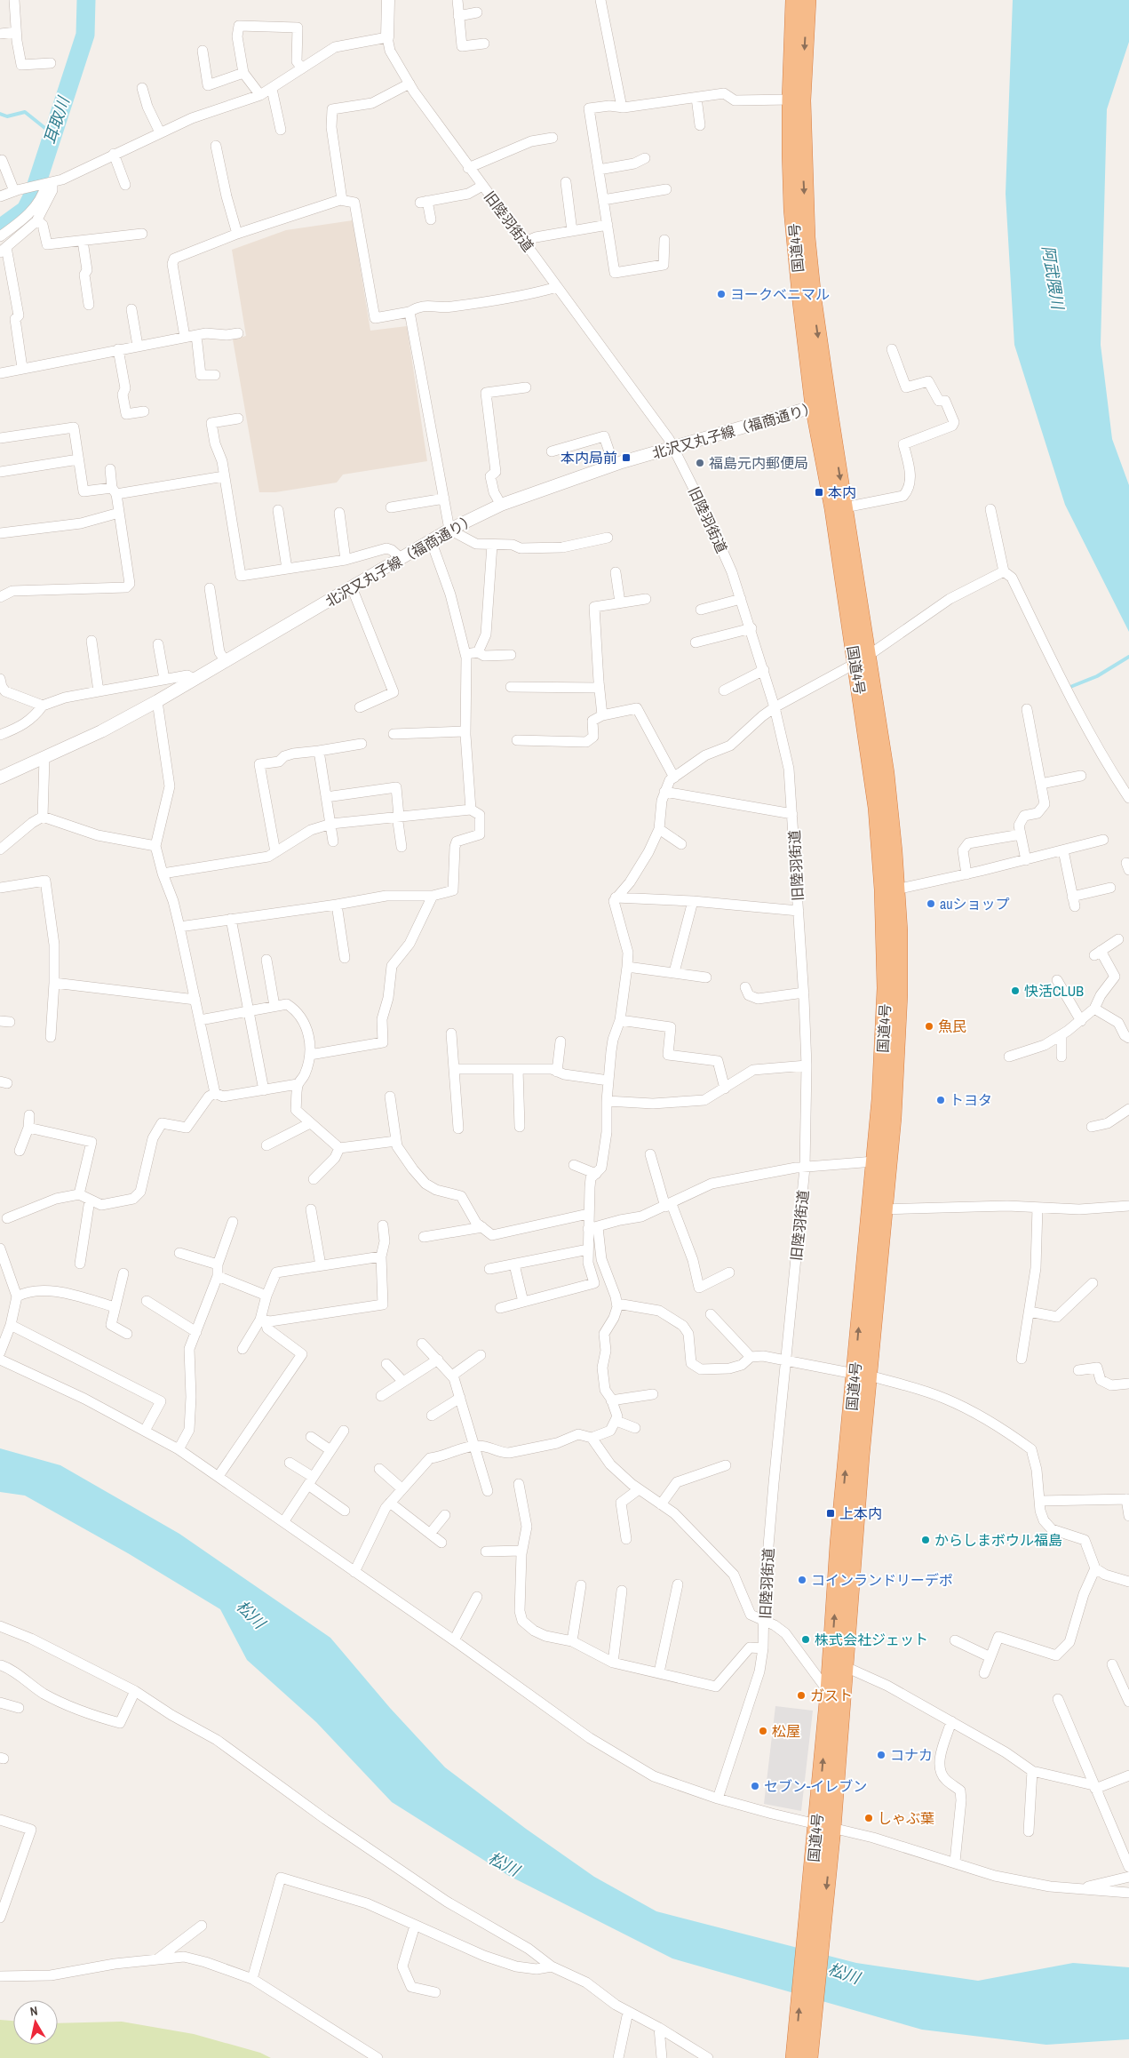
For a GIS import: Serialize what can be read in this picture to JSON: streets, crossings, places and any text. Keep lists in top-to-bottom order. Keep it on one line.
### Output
{"streets":{"highway":["国道4号"],"street":["旧陸羽街道","北沢又丸子線（福商通り）"]},"crossings":[["旧陸羽街道","北沢又丸子線（福商通り）"],["国道4号","北沢又丸子線（福商通り）"]],"water":["耳取川","阿武隈川","松川"],"places":{"other":["ヨークベニマル","福島元内郵便局","auショップ","快活CLUB","魚民","トヨタ","からしまボウル福島","コインランドリーデポ","株式会社ジェット","ガスト","松屋","コナカ","セブン-イレブン","しゃぶ葉"],"transit":["本内局前","本内","上本内"]},"north":"top"}
